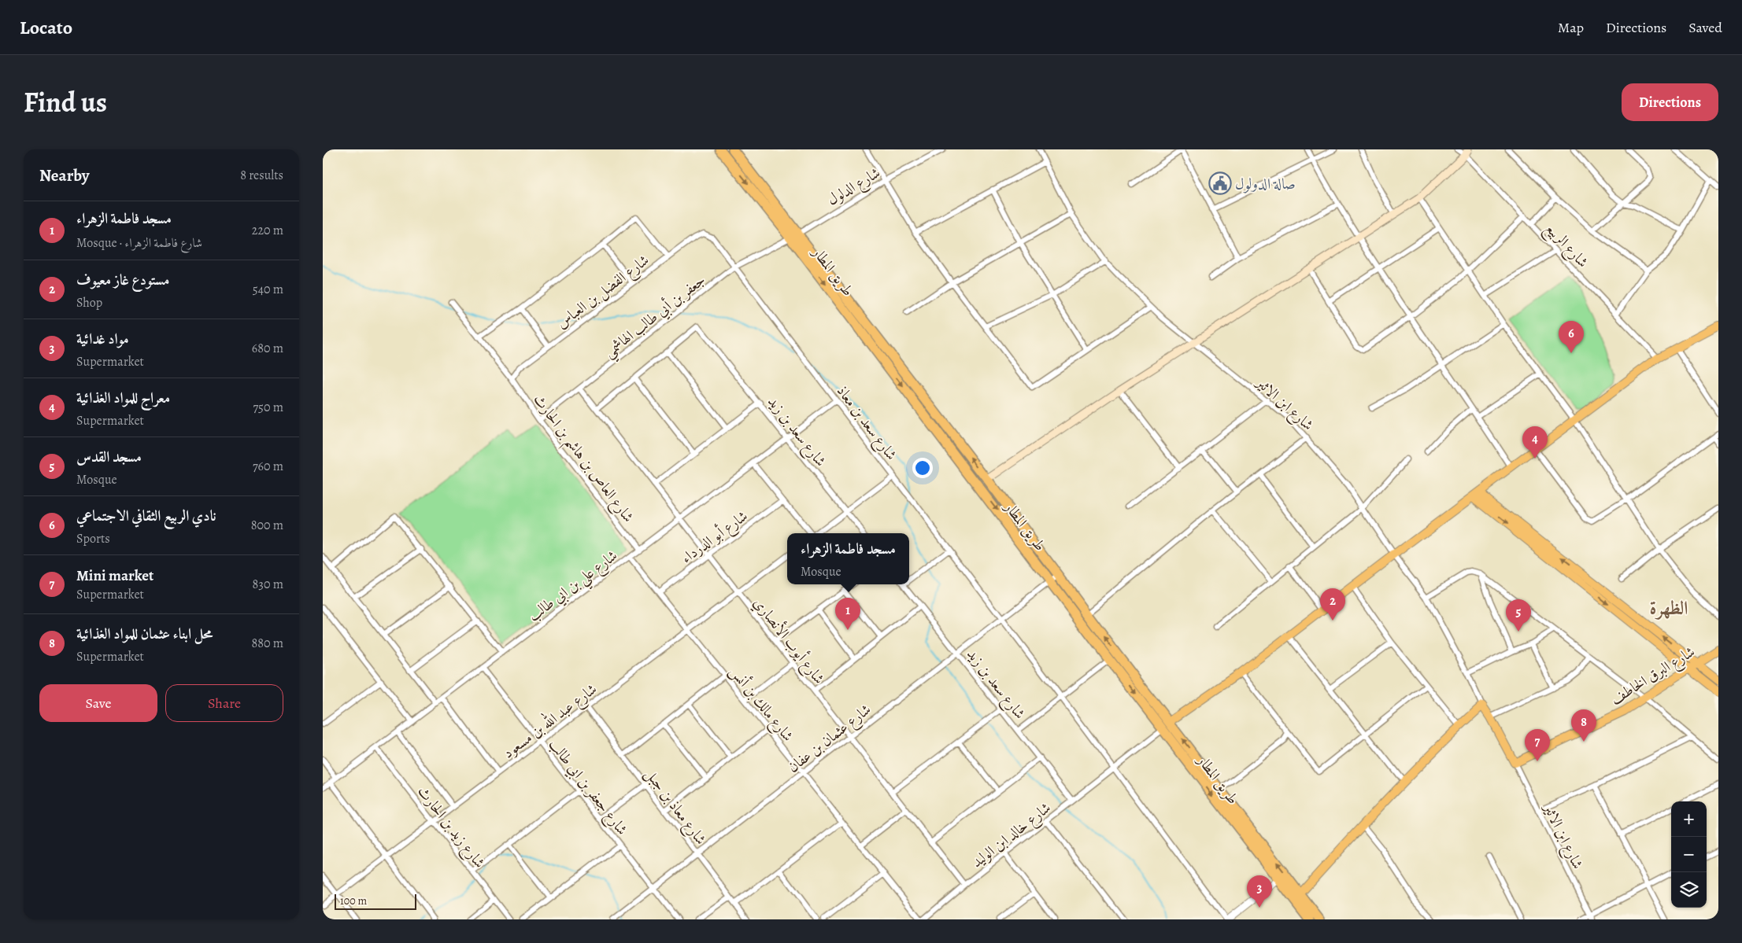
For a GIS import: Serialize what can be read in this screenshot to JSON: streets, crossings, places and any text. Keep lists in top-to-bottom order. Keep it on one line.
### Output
{"streets":{"highway":["طريق المطار"],"main road":["شارع البرق الخاطف"],"street":["شارع الدلول","شارع الربيع","شارع الفضل بن العباس","جعفر بن أبي طالب الهاشمي","شارع ابن الاثير","شارع سعد بن معاذ","شارع سعد بن زيد","شارع العاص بن هاشم بن الحارث","شارع أبو الدرداء","شارع علي بن ابي طالب","شارع أيوب الأنصاري","شارع مالك بن أنس","شارع عبد الله بن مسعود","شارع عثمان بن عفان","شارع جعفر بن ابي طالب","شارع معاذ بن جبل","شارع زيد بن الحارث","شارع خالد ابن الوليد"]},"crossings":[["شارع الدلول","طريق المطار"],["شارع الدلول","جعفر بن أبي طالب الهاشمي"],["طريق المطار","جعفر بن أبي طالب الهاشمي"],["طريق المطار","شارع عثمان بن عفان"],["طريق المطار","شارع خالد ابن الوليد"],["شارع الفضل بن العباس","شارع سعد بن معاذ"],["شارع الفضل بن العباس","شارع العاص بن هاشم بن الحارث"],["جعفر بن أبي طالب الهاشمي","شارع سعد بن معاذ"],["جعفر بن أبي طالب الهاشمي","شارع العاص بن هاشم بن الحارث"],["جعفر بن أبي طالب الهاشمي","شارع أيوب الأنصاري"],["شارع ابن الاثير","شارع البرق الخاطف"],["شارع سعد بن معاذ","شارع علي بن ابي طالب"],["شارع سعد بن معاذ","شارع عثمان بن عفان"],["شارع سعد بن معاذ","شارع خالد ابن الوليد"],["شارع سعد بن زيد","شارع علي بن ابي طالب"],["شارع سعد بن زيد","شارع عثمان بن عفان"],["شارع سعد بن زيد","شارع خالد ابن الوليد"],["شارع العاص بن هاشم بن الحارث","شارع علي بن ابي طالب"],["شارع أبو الدرداء","شارع أيوب الأنصاري"],["شارع أبو الدرداء","شارع مالك بن أنس"],["شارع علي بن ابي طالب","شارع أيوب الأنصاري"],["شارع علي بن ابي طالب","شارع مالك بن أنس"],["شارع علي بن ابي طالب","شارع جعفر بن ابي طالب"],["شارع علي بن ابي طالب","شارع زيد بن الحارث"],["شارع أيوب الأنصاري","شارع عبد الله بن مسعود"],["شارع أيوب الأنصاري","شارع عثمان بن عفان"],["شارع أيوب الأنصاري","شارع خالد ابن الوليد"],["شارع مالك بن أنس","شارع عبد الله بن مسعود"],["شارع مالك بن أنس","شارع عثمان بن عفان"],["شارع عبد الله بن مسعود","شارع جعفر بن ابي طالب"],["شارع عبد الله بن مسعود","شارع معاذ بن جبل"],["شارع عبد الله بن مسعود","شارع زيد بن الحارث"],["شارع عثمان بن عفان","شارع جعفر بن ابي طالب"],["شارع عثمان بن عفان","شارع معاذ بن جبل"]],"districts":["الظهرة"],"places":{"public building":["صالة الدولول"]},"scale_bar":"100 m","page":{"header":"Locato","nav":["Map","Directions","Saved"],"title":"Find us","buttons":["Directions",["Save","Share"]],"heading":["Nearby","8 results"],"list":[{"mark":"1","name":"مسجد فاطمة الزهراء","note":"Mosque · شارع فاطمة الزهراء","value":"220 m"},{"mark":"2","name":"مستودع غاز معيوف","note":"Shop","value":"540 m"},{"mark":"3","name":"مواد غدائية","note":"Supermarket","value":"680 m"},{"mark":"4","name":"معراج للمواد الغذائية","note":"Supermarket","value":"750 m"},{"mark":"5","name":"مسجد القدس","note":"Mosque","value":"760 m"},{"mark":"6","name":"نادي الربيع الثقافي الاجتماعي","note":"Sports","value":"800 m"},{"mark":"7","name":"Mini market","note":"Supermarket","value":"830 m"},{"mark":"8","name":"محل ابناء عثمان للمواد الغذائية","note":"Supermarket","value":"880 m"}],"pins":["6","4","2","1","5","8","7","3"],"popup":["مسجد فاطمة الزهراء","Mosque"],"map_buttons":["+","−"],"scale":"100 m"}}
